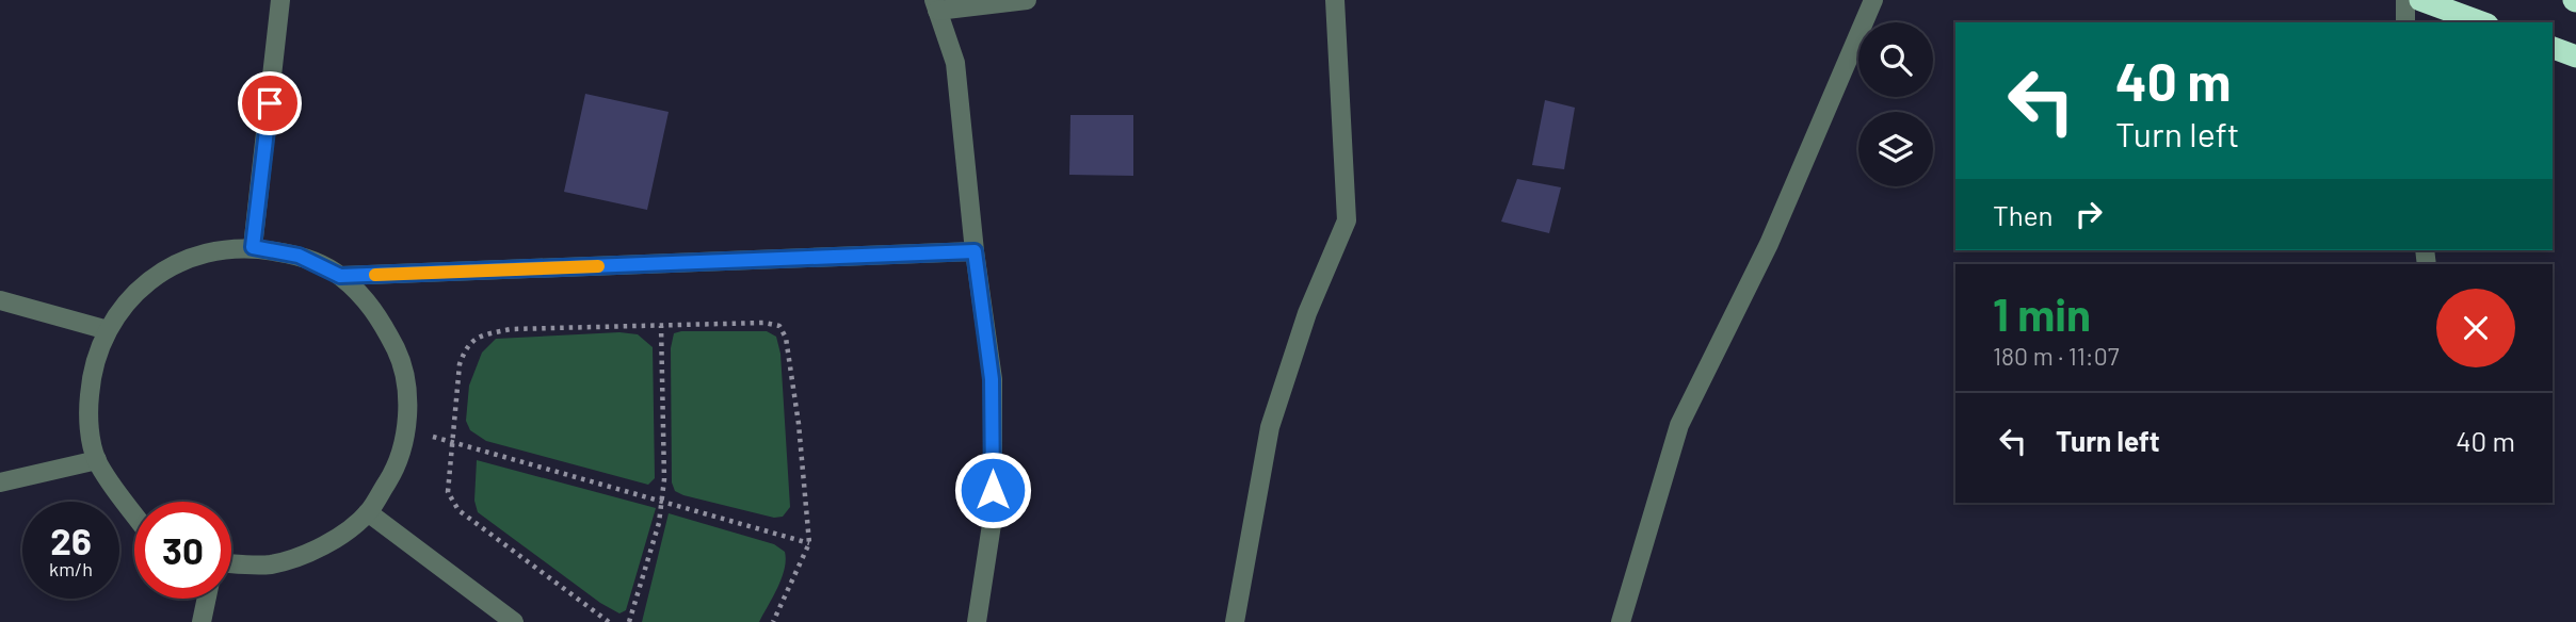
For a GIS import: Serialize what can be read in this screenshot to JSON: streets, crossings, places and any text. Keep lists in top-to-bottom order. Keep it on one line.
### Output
{"page":{"turn":["40 m","Turn left"],"then":"Then","heading":["1 min","180 m · 11:07"],"list":[{"name":"Turn left","value":"40 m"}],"speed":"26 km/h","limit":"30"}}
